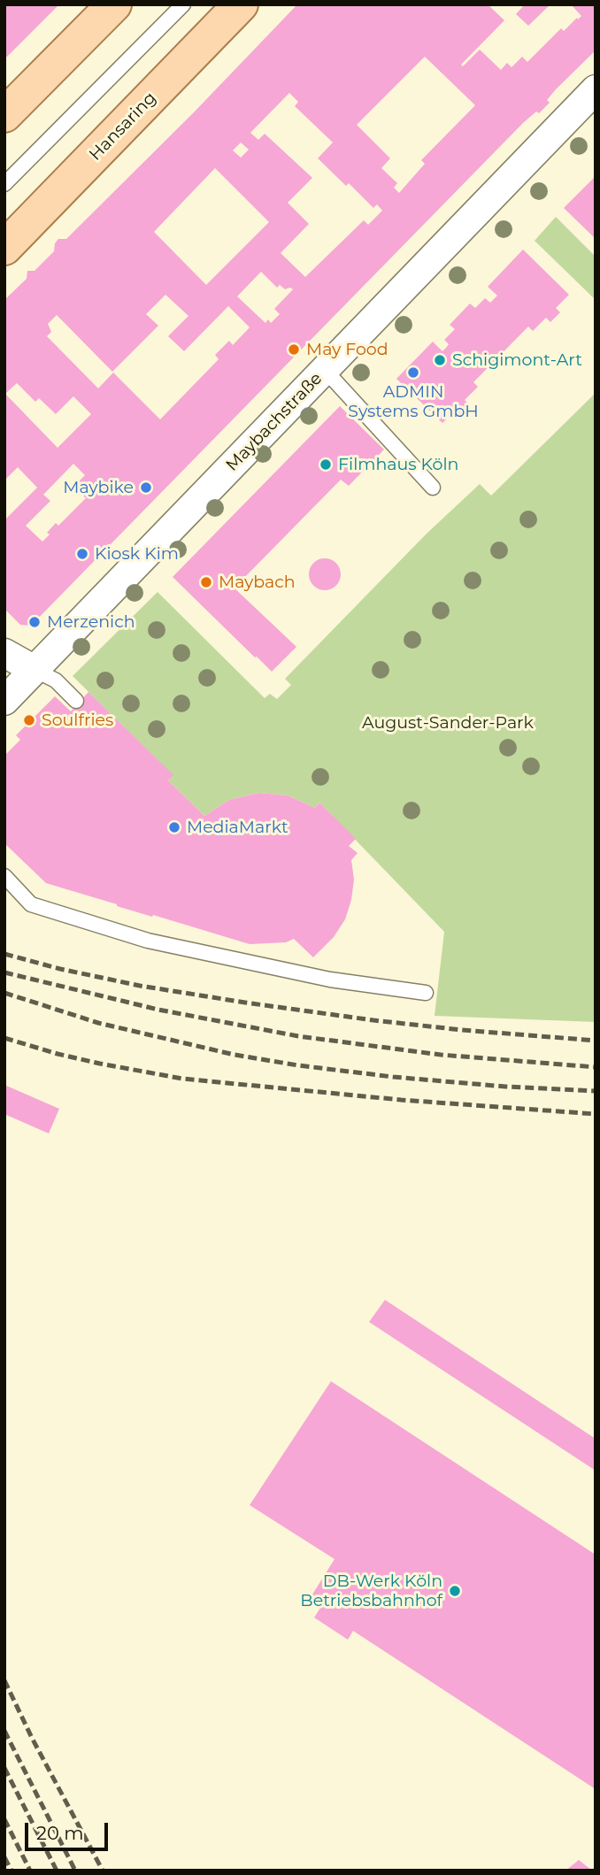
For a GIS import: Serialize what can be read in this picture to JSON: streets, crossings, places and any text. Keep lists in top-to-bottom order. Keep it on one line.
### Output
{"streets":{"main road":["Hansaring"],"street":["Maybachstraße"]},"parks":["August-Sander-Park"],"places":["May Food","Schigimont-Art","ADMIN Systems GmbH","Filmhaus Köln","Maybike","Kiosk Kim","Maybach","Merzenich","Soulfries","MediaMarkt","DB-Werk Köln Betriebsbahnhof"],"scale_bar":"20 m"}
